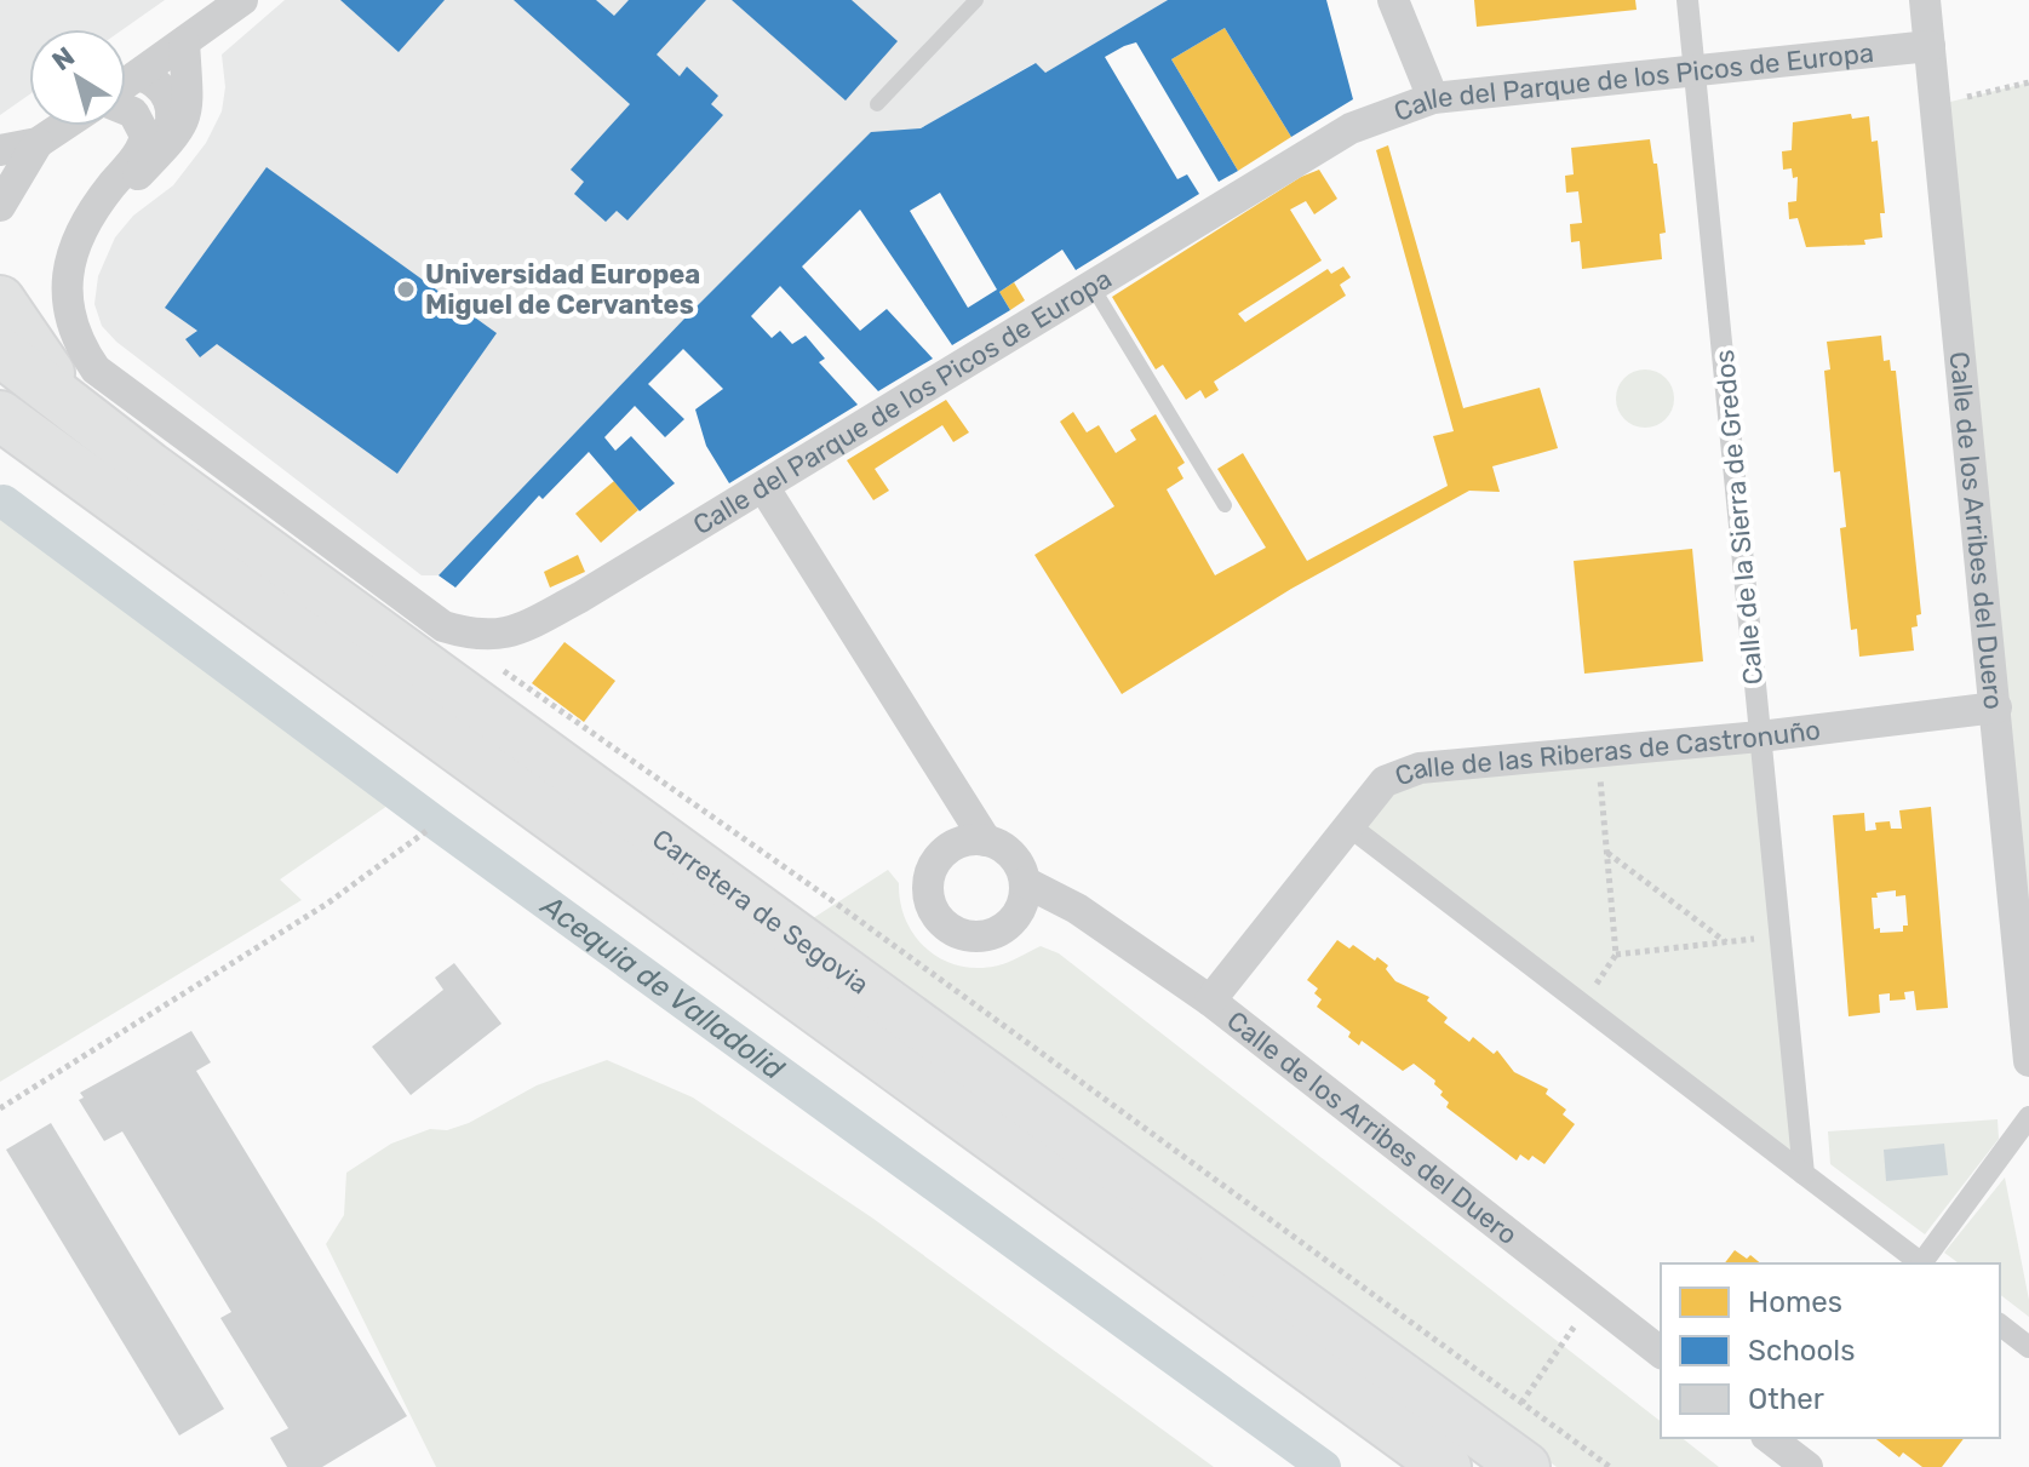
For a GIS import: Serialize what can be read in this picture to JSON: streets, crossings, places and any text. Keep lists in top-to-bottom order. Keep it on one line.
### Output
{"streets":{"main road":["Carretera de Segovia"],"street":["Calle del Parque de los Picos de Europa","Calle de la Sierra de Gredos","Calle de los Arribes del Duero","Calle de las Riberas de Castronuño"]},"crossings":[["Calle del Parque de los Picos de Europa","Calle de la Sierra de Gredos"],["Calle del Parque de los Picos de Europa","Calle de los Arribes del Duero"],["Calle de la Sierra de Gredos","Calle de las Riberas de Castronuño"],["Calle de los Arribes del Duero","Calle de las Riberas de Castronuño"]],"water":["Acequia de Valladolid"],"places":["Universidad Europea Miguel de Cervantes"],"legend":["Homes","Schools","Other"],"north":"top left"}
